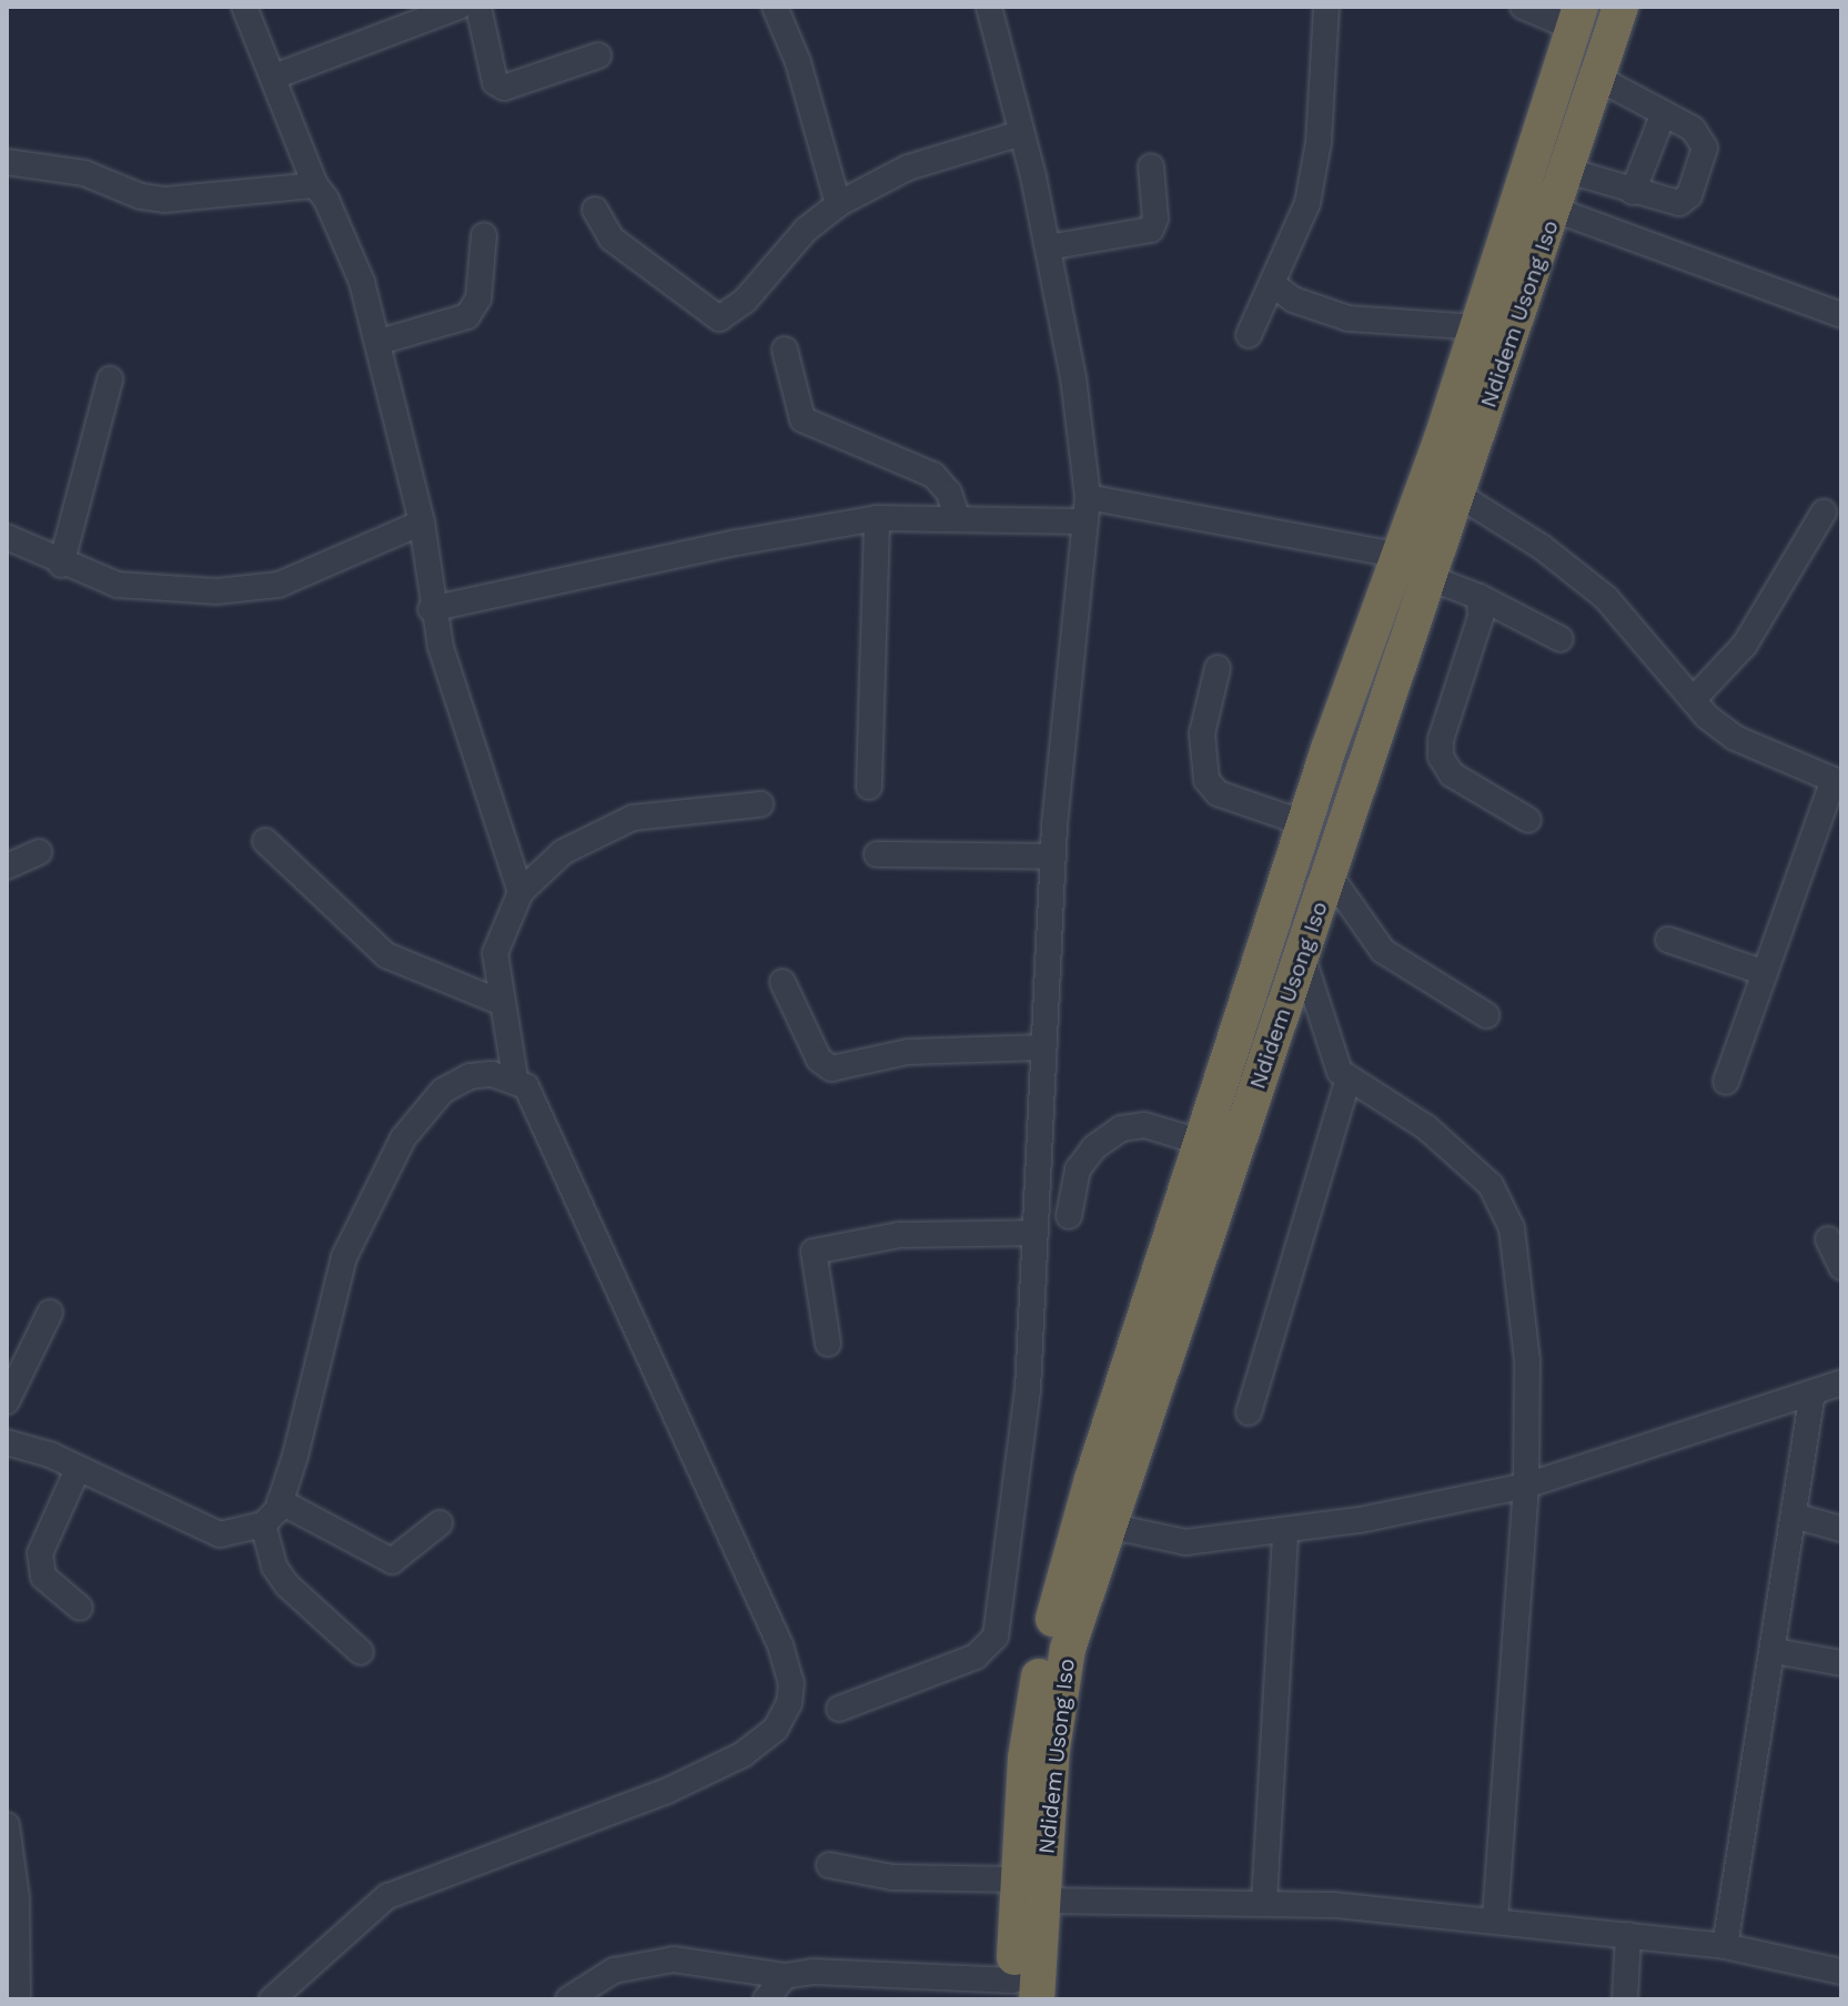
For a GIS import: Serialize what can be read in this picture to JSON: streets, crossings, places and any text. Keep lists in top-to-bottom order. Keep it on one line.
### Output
{"streets":{"highway":["Ndidem Usong Iso"]}}
